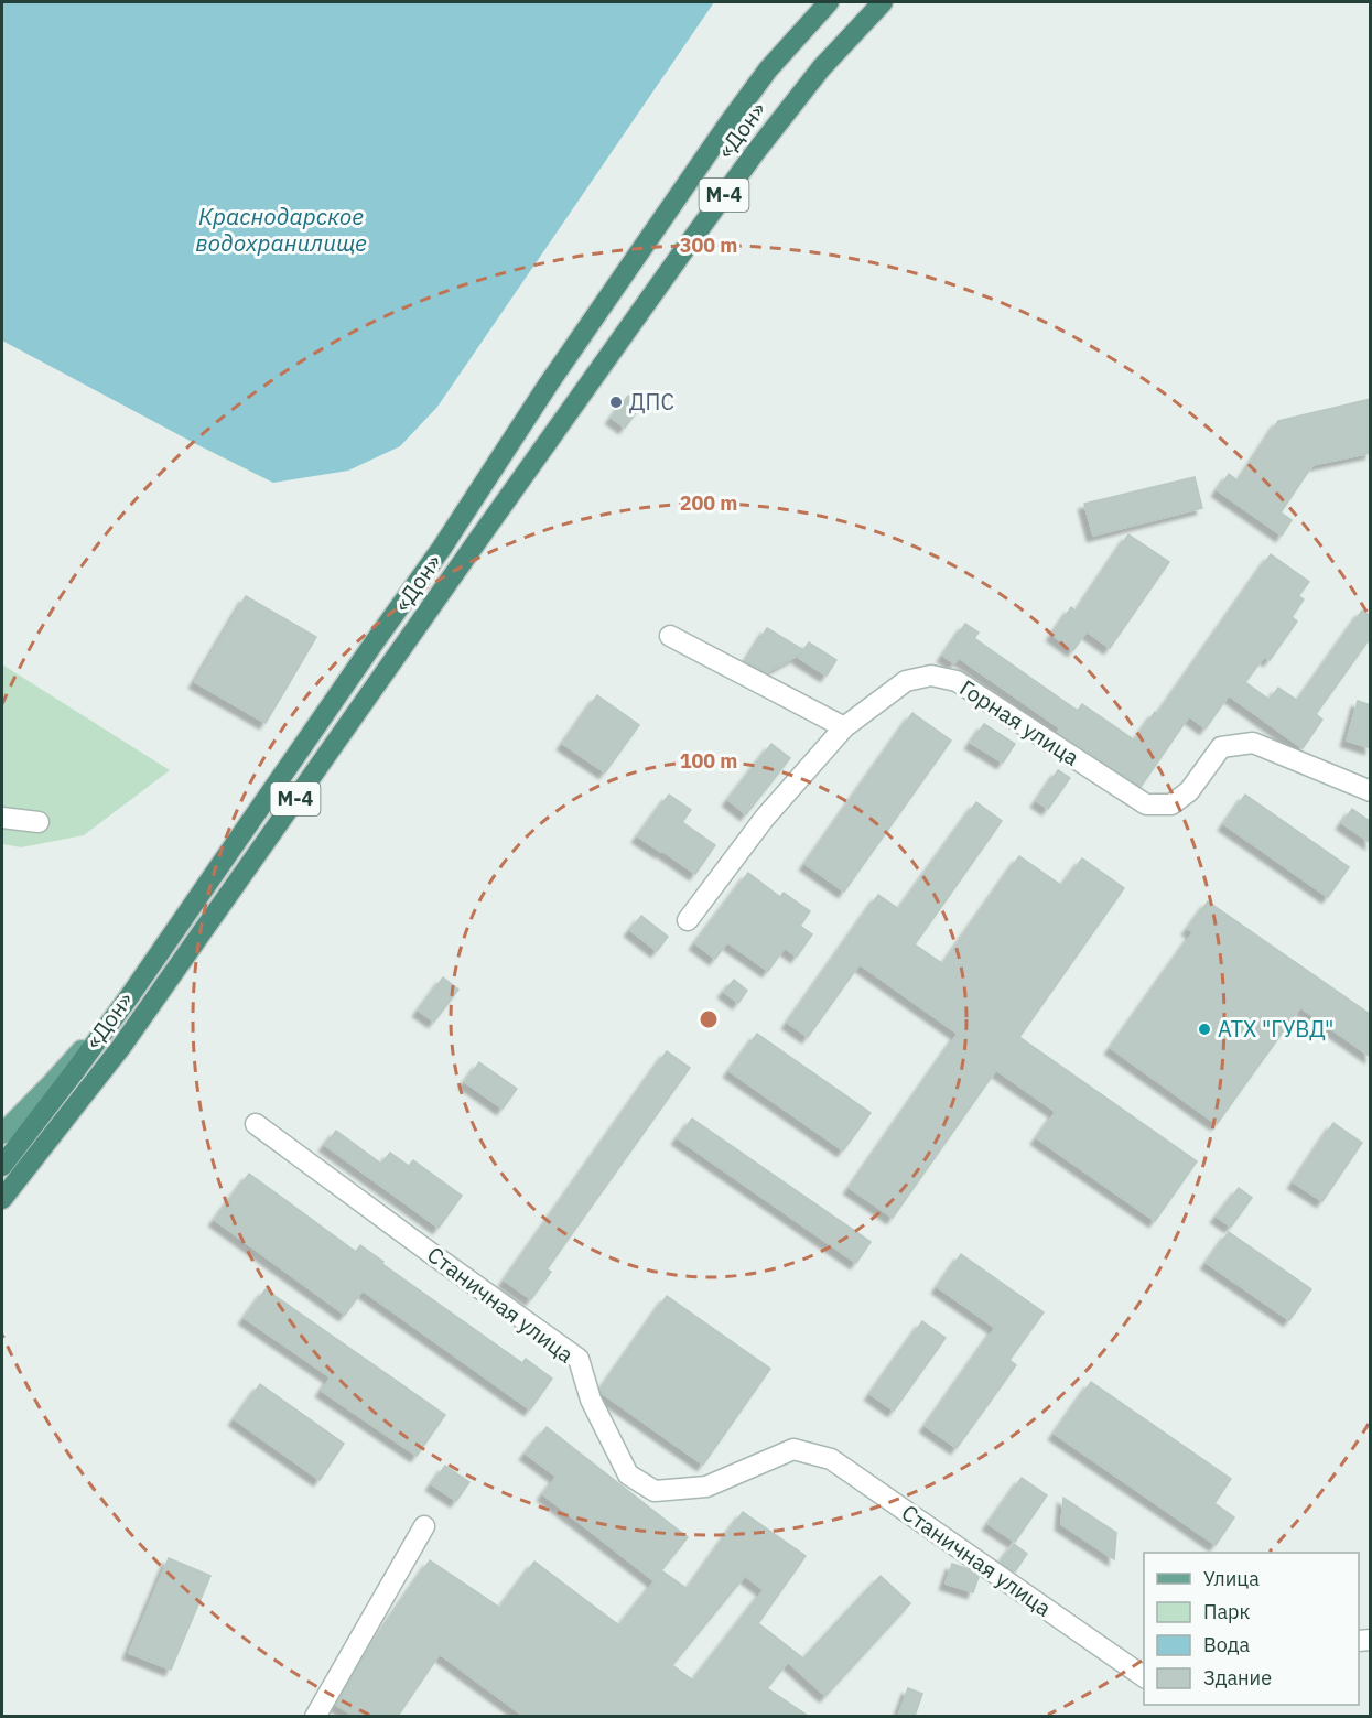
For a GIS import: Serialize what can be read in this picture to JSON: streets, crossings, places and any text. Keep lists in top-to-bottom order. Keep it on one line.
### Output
{"streets":{"highway":["«Дон»","М-4"],"street":["Горная улица","Станичная улица"]},"water":["Краснодарское водохранилище"],"places":["ДПС","АТХ \"ГУВД\""],"legend":["Улица","Парк","Вода","Здание"],"rings":["300 m","200 m","100 m"]}
